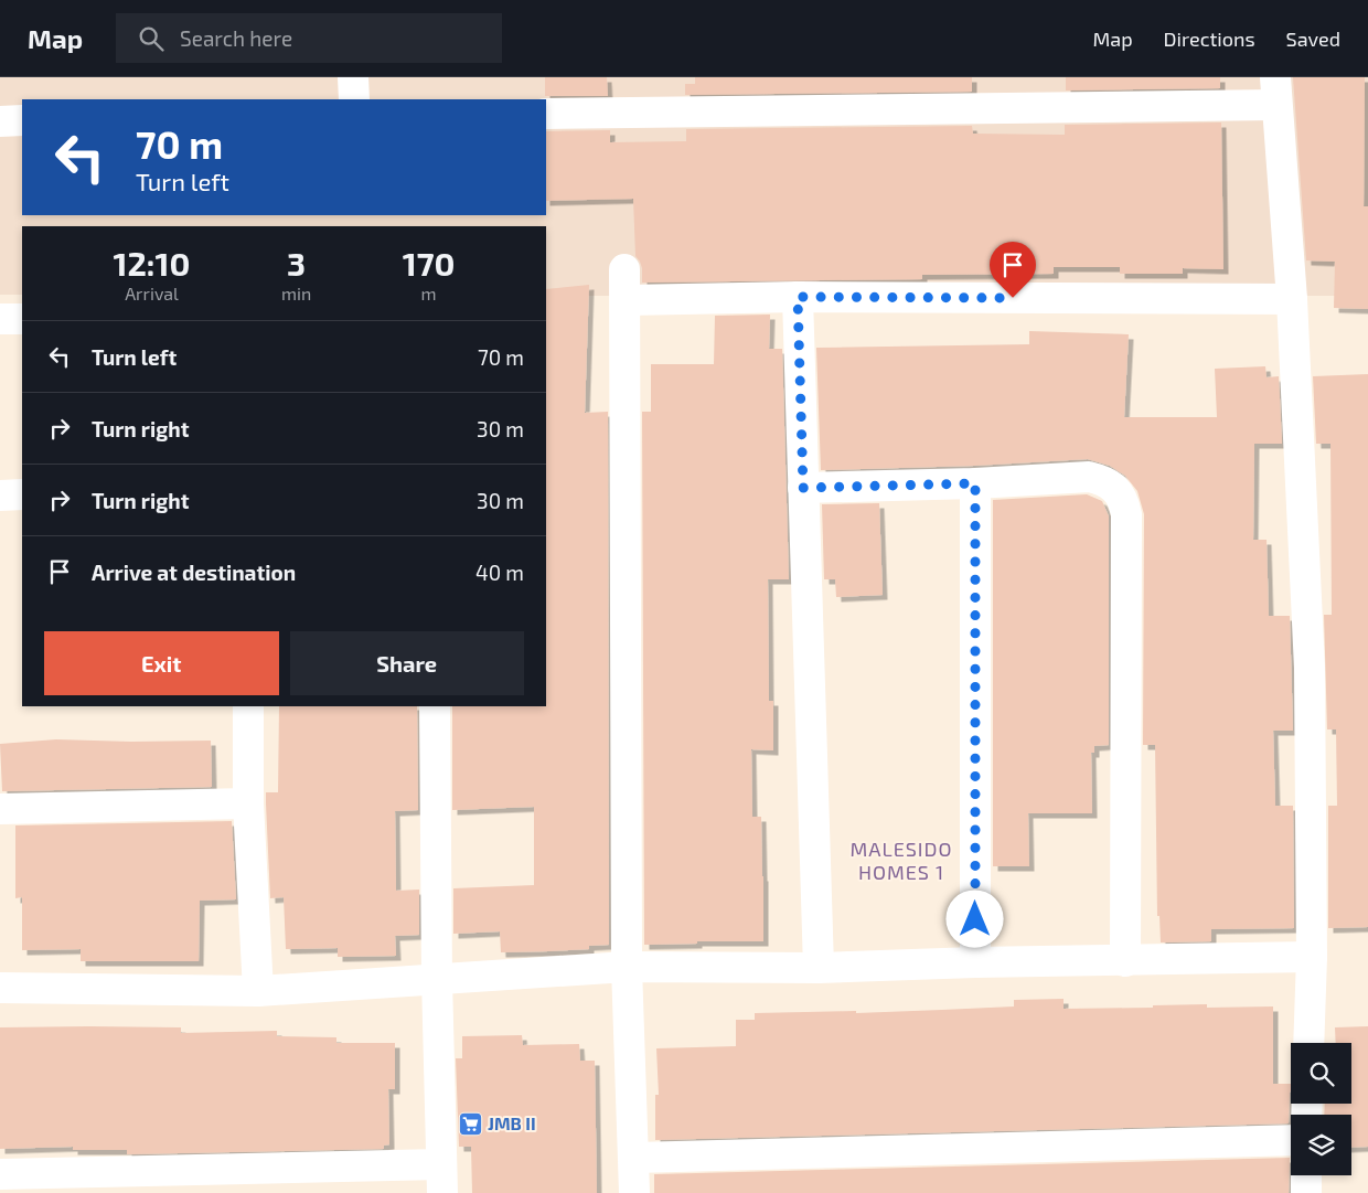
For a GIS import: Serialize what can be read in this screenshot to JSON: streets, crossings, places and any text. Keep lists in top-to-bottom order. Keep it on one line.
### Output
{"districts":["MALESIDO HOMES 1"],"places":{"supermarket":["JMB II"]},"page":{"header":"Map","search":"Search here","nav":["Map","Directions","Saved"],"turn":["70 m","Turn left"],"eta":["12:10","Arrival","3","min","170","m"],"list":[{"name":"Turn left","value":"70 m"},{"name":"Turn right","value":"30 m"},{"name":"Turn right","value":"30 m"},{"name":"Arrive at destination","value":"40 m"}],"buttons":["Exit","Share"]}}
